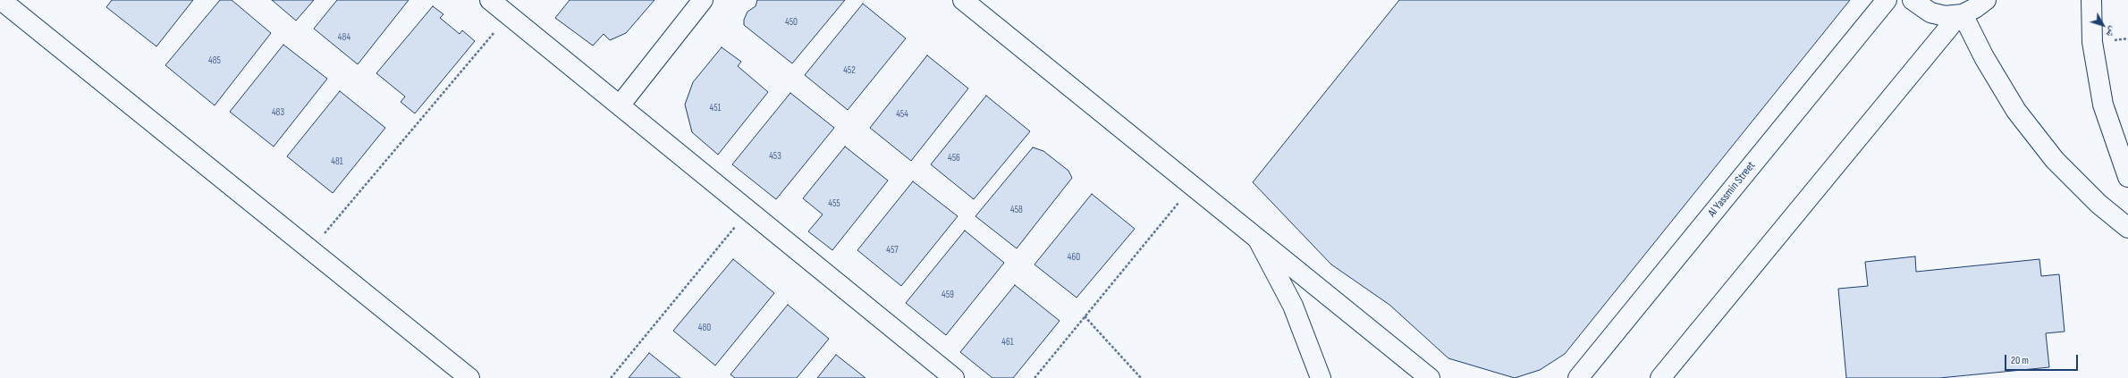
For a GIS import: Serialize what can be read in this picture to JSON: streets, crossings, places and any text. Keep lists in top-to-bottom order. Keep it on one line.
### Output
{"streets":{"street":["Al Yassmin Street"]},"house_numbers":["450","484","485","452","451","483","454","453","456","481","455","458","457","460","459","480","461"],"scale_bar":"20 m","north":"bottom right"}
